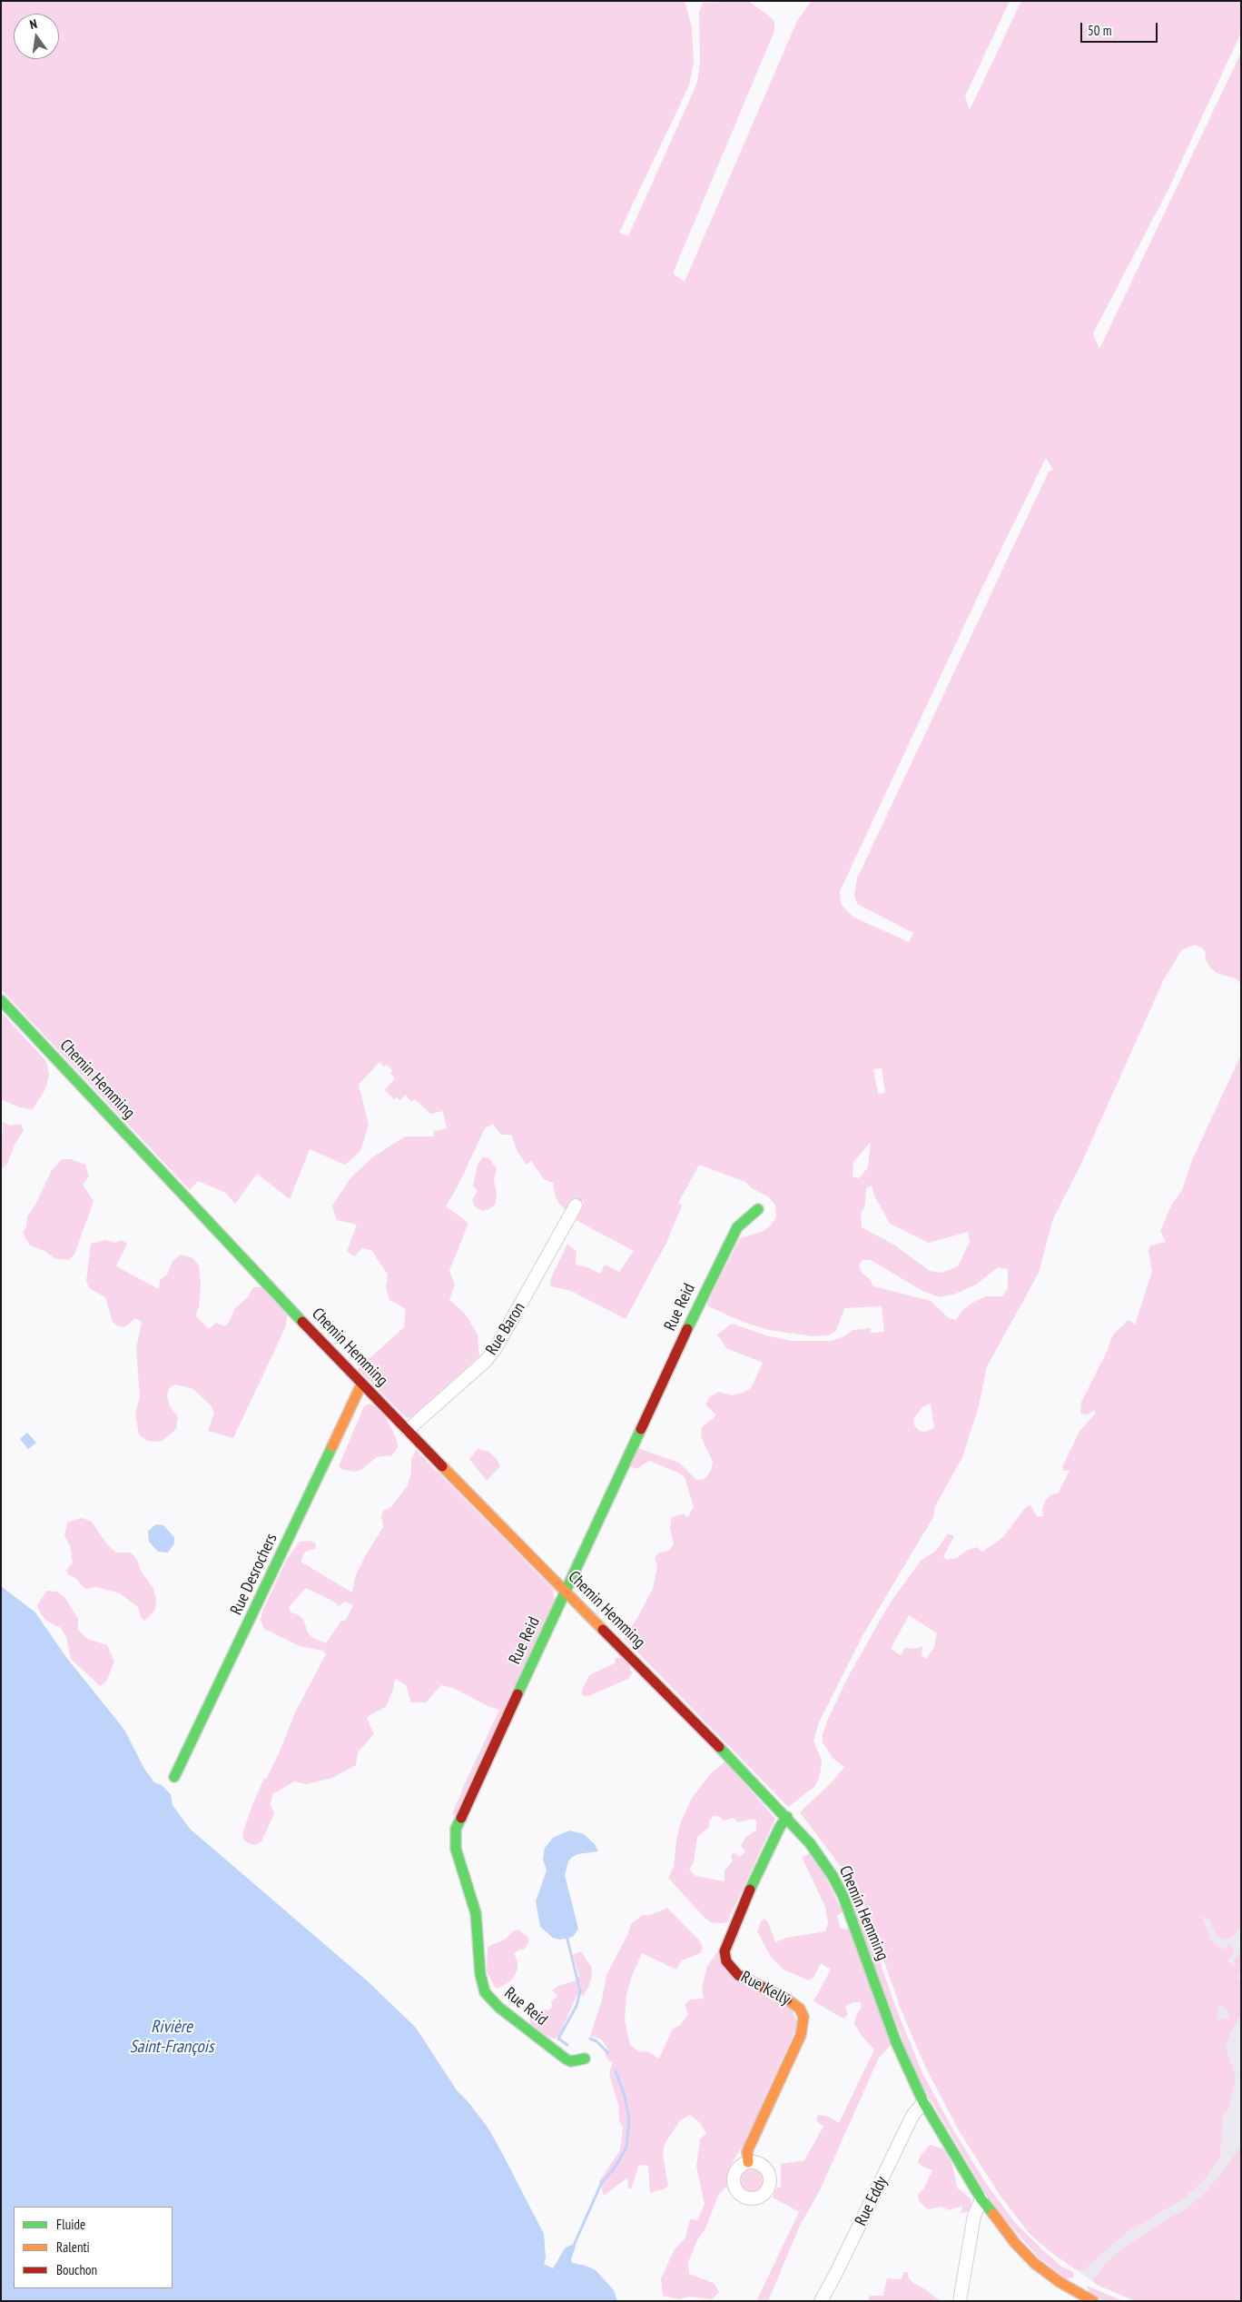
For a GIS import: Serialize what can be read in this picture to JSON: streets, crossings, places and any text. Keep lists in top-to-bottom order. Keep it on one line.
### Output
{"streets":{"street":["Chemin Hemming","Rue Reid","Rue Baron","Rue Desrochers","Rue Kelly","Rue Eddy"]},"crossings":[["Chemin Hemming","Rue Reid"],["Chemin Hemming","Rue Baron"],["Chemin Hemming","Rue Desrochers"],["Chemin Hemming","Rue Kelly"],["Chemin Hemming","Rue Eddy"]],"water":["Rivière Saint-François"],"legend":["Fluide","Ralenti","Bouchon"],"scale_bar":"50 m","north":"top"}
